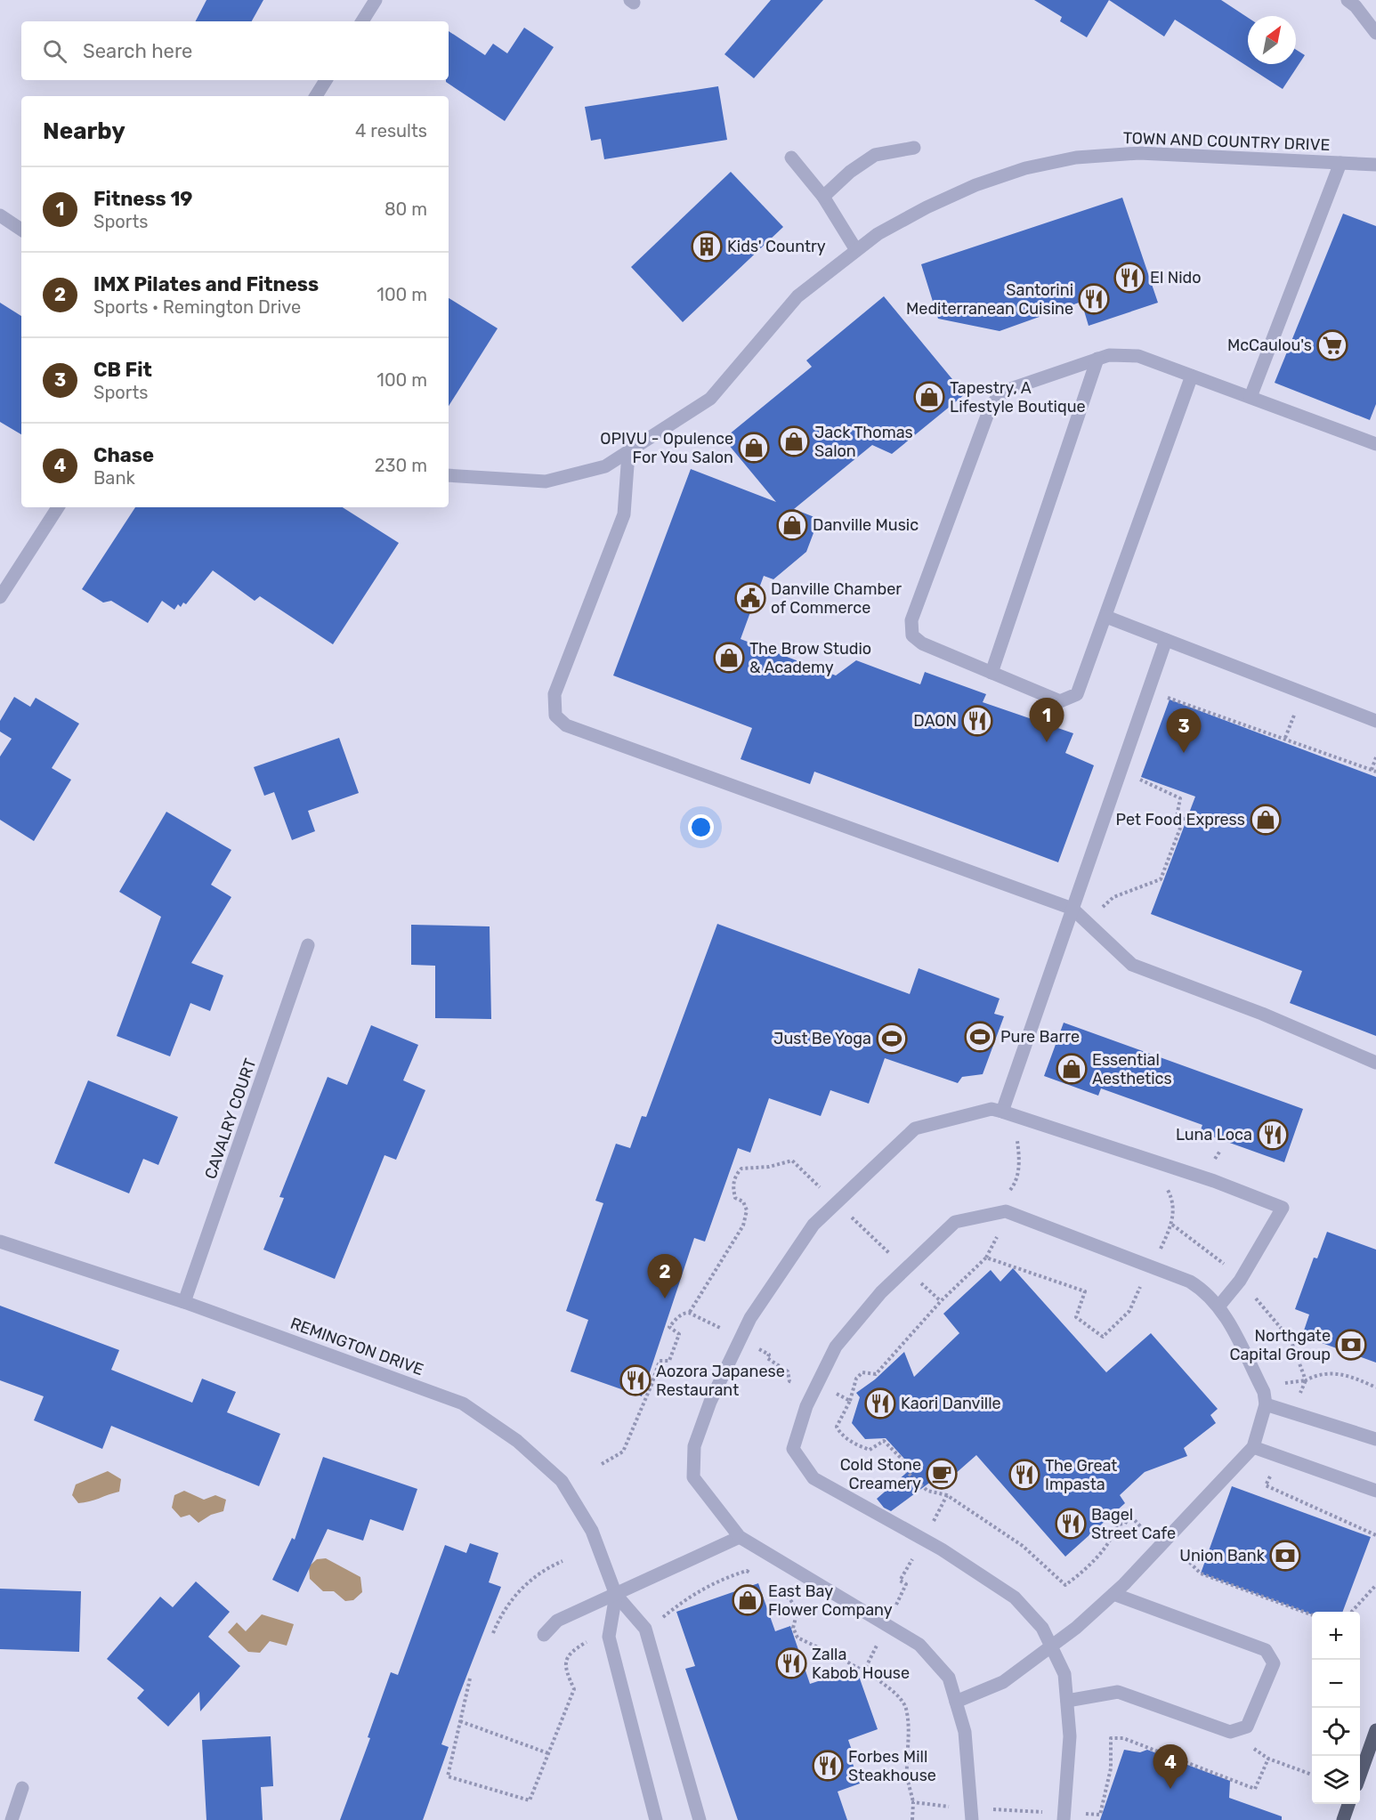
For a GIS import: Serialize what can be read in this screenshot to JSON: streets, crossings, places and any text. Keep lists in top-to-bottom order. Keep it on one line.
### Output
{"streets":{"street":["TOWN AND COUNTRY DRIVE","CAVALRY COURT","REMINGTON DRIVE"]},"crossings":[["CAVALRY COURT","REMINGTON DRIVE"]],"places":{"building":["Kids' Country"],"restaurant":["El Nido","Santorini Mediterranean Cuisine","DAON","Luna Loca","Aozora Japanese Restaurant","Kaori Danville","The Great Impasta","Bagel Street Cafe","Zalla Kabob House","Forbes Mill Steakhouse"],"supermarket":["McCaulou's"],"shop":["Tapestry, A Lifestyle Boutique","Jack Thomas Salon","OPIVU - Opulence For You Salon","Danville Music","The Brow Studio & Academy","Pet Food Express","Essential Aesthetics","East Bay Flower Company"],"public building":["Danville Chamber of Commerce"],"sports":["Pure Barre","Just Be Yoga"],"bank":["Northgate Capital Group","Union Bank"],"cafe":["Cold Stone Creamery"]},"north":"top right","page":{"search":"Search here","heading":["Nearby","4 results"],"list":[{"mark":"1","name":"Fitness 19","note":"Sports","value":"80 m"},{"mark":"2","name":"IMX Pilates and Fitness","note":"Sports · Remington Drive","value":"100 m"},{"mark":"3","name":"CB Fit","note":"Sports","value":"100 m"},{"mark":"4","name":"Chase","note":"Bank","value":"230 m"}],"pins":["1","3","2","4"],"map_buttons":["+","−"]}}
